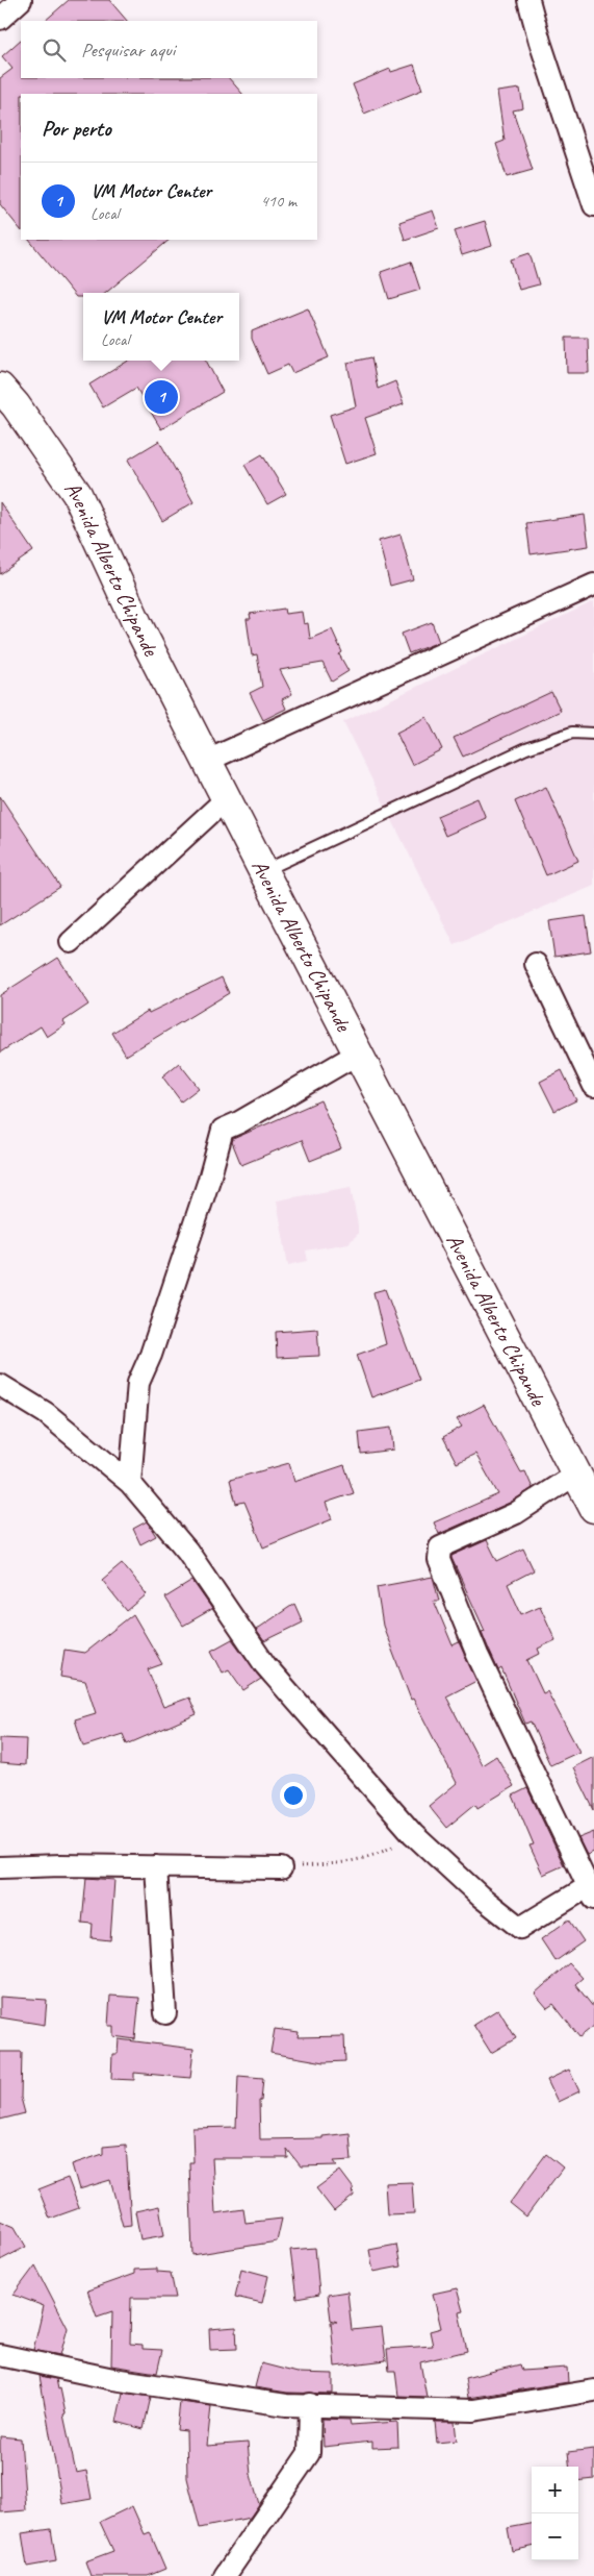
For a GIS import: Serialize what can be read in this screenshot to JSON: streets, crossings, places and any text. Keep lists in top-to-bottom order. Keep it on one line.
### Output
{"streets":{"main road":["Avenida Alberto Chipande"]},"page":{"search":"Pesquisar aqui","heading":"Por perto","list":[{"mark":"1","name":"VM Motor Center","note":"Local","value":"410 m"}],"popup":["VM Motor Center","Local"],"pins":"1","map_buttons":["+","−"]}}
